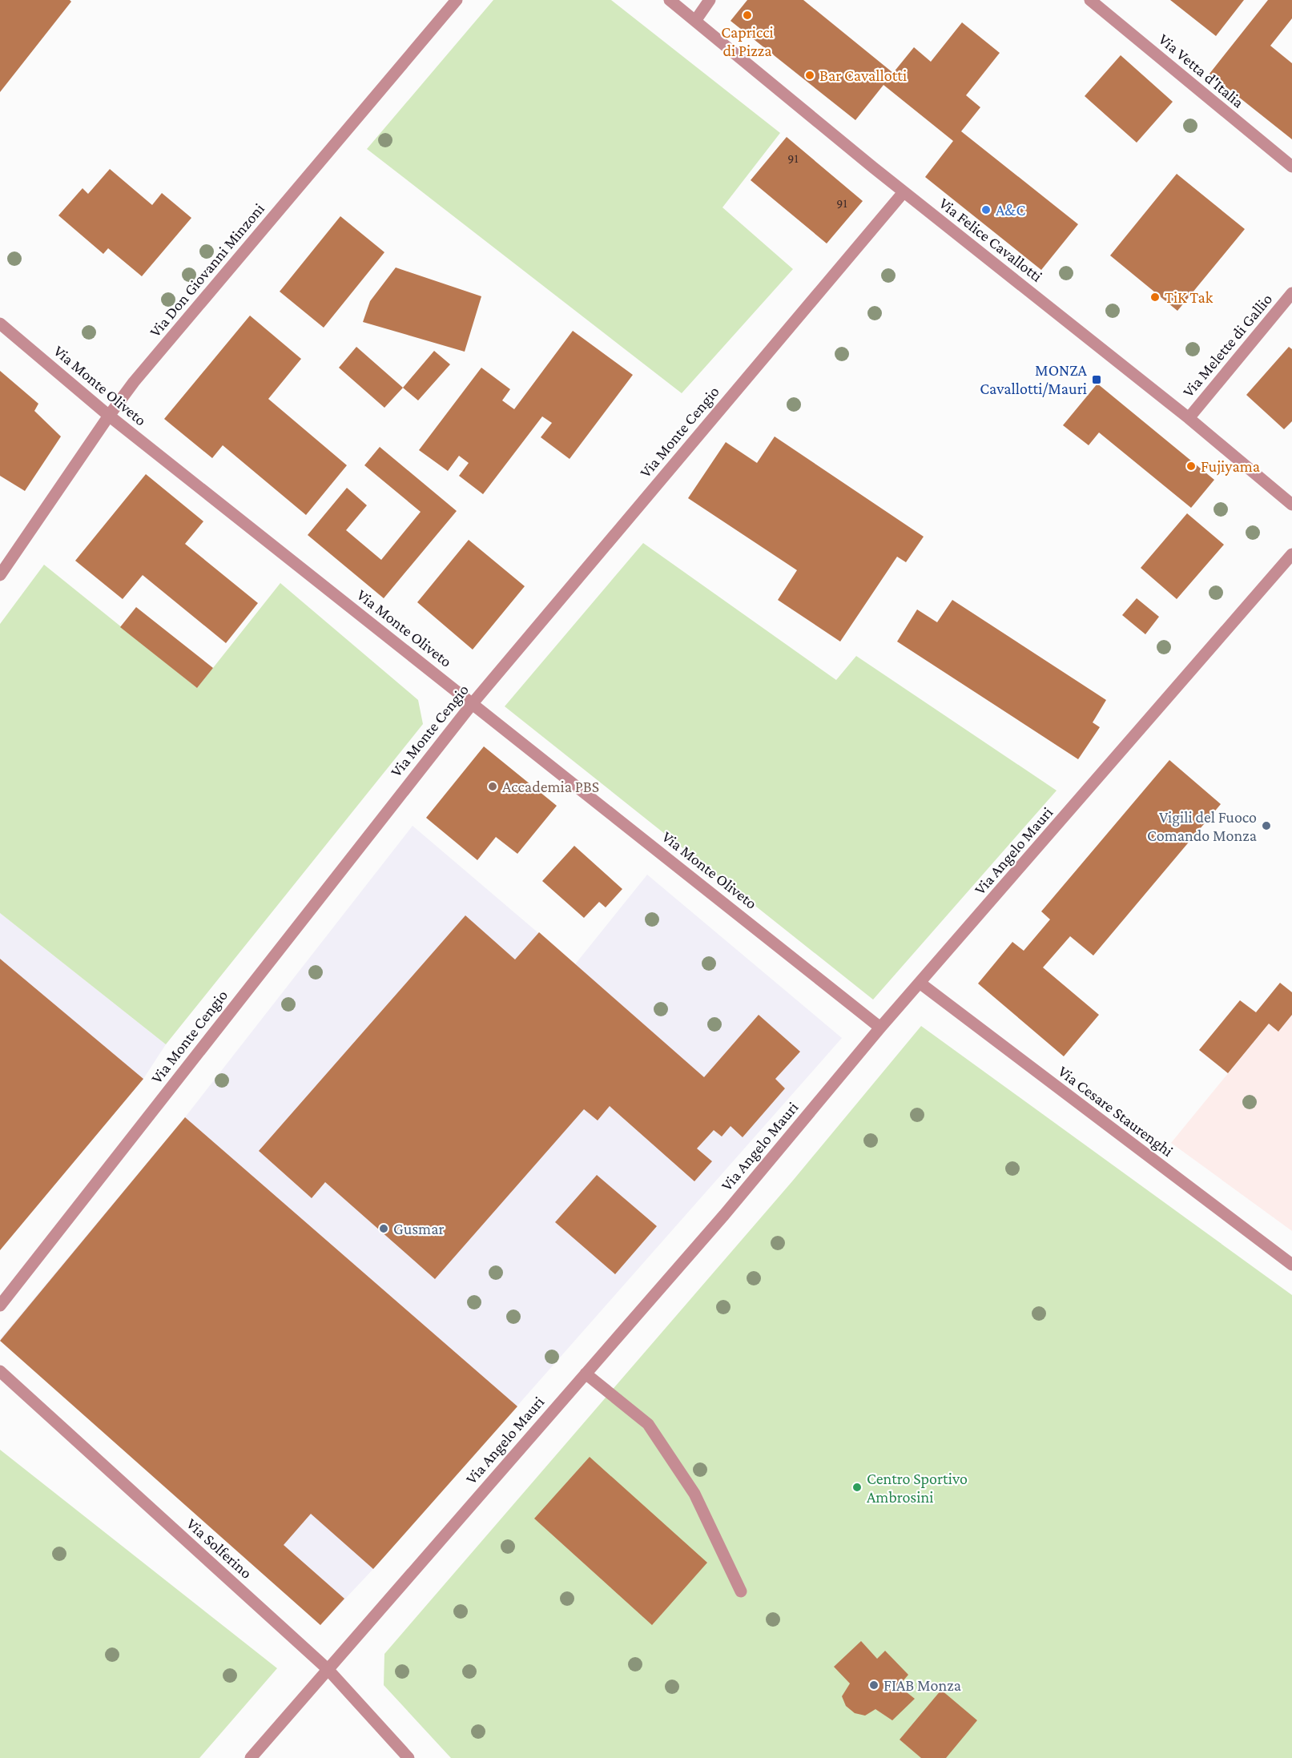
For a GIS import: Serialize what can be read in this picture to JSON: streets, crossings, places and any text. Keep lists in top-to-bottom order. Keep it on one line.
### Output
{"streets":{"street":["Via Vetta d'Italia","Via Felice Cavallotti","Via Don Giovanni Minzoni","Via Melette di Gallio","Via Monte Oliveto","Via Monte Cengio","Via Angelo Mauri","Via Cesare Staurenghi","Via Solferino"]},"crossings":[["Via Felice Cavallotti","Via Melette di Gallio"],["Via Felice Cavallotti","Via Monte Cengio"],["Via Don Giovanni Minzoni","Via Monte Oliveto"],["Via Monte Oliveto","Via Monte Cengio"],["Via Monte Oliveto","Via Angelo Mauri"],["Via Angelo Mauri","Via Cesare Staurenghi"],["Via Angelo Mauri","Via Solferino"]],"places":{"other":["Capricci di Pizza","Bar Cavallotti","A&C","TiK Tak","Fujiyama","Accademia PBS","Vigili del Fuoco Comando Monza","Gusmar","Centro Sportivo Ambrosini","FIAB Monza"],"transit":["MONZA Cavallotti/Mauri"]},"house_numbers":["91","91"]}
